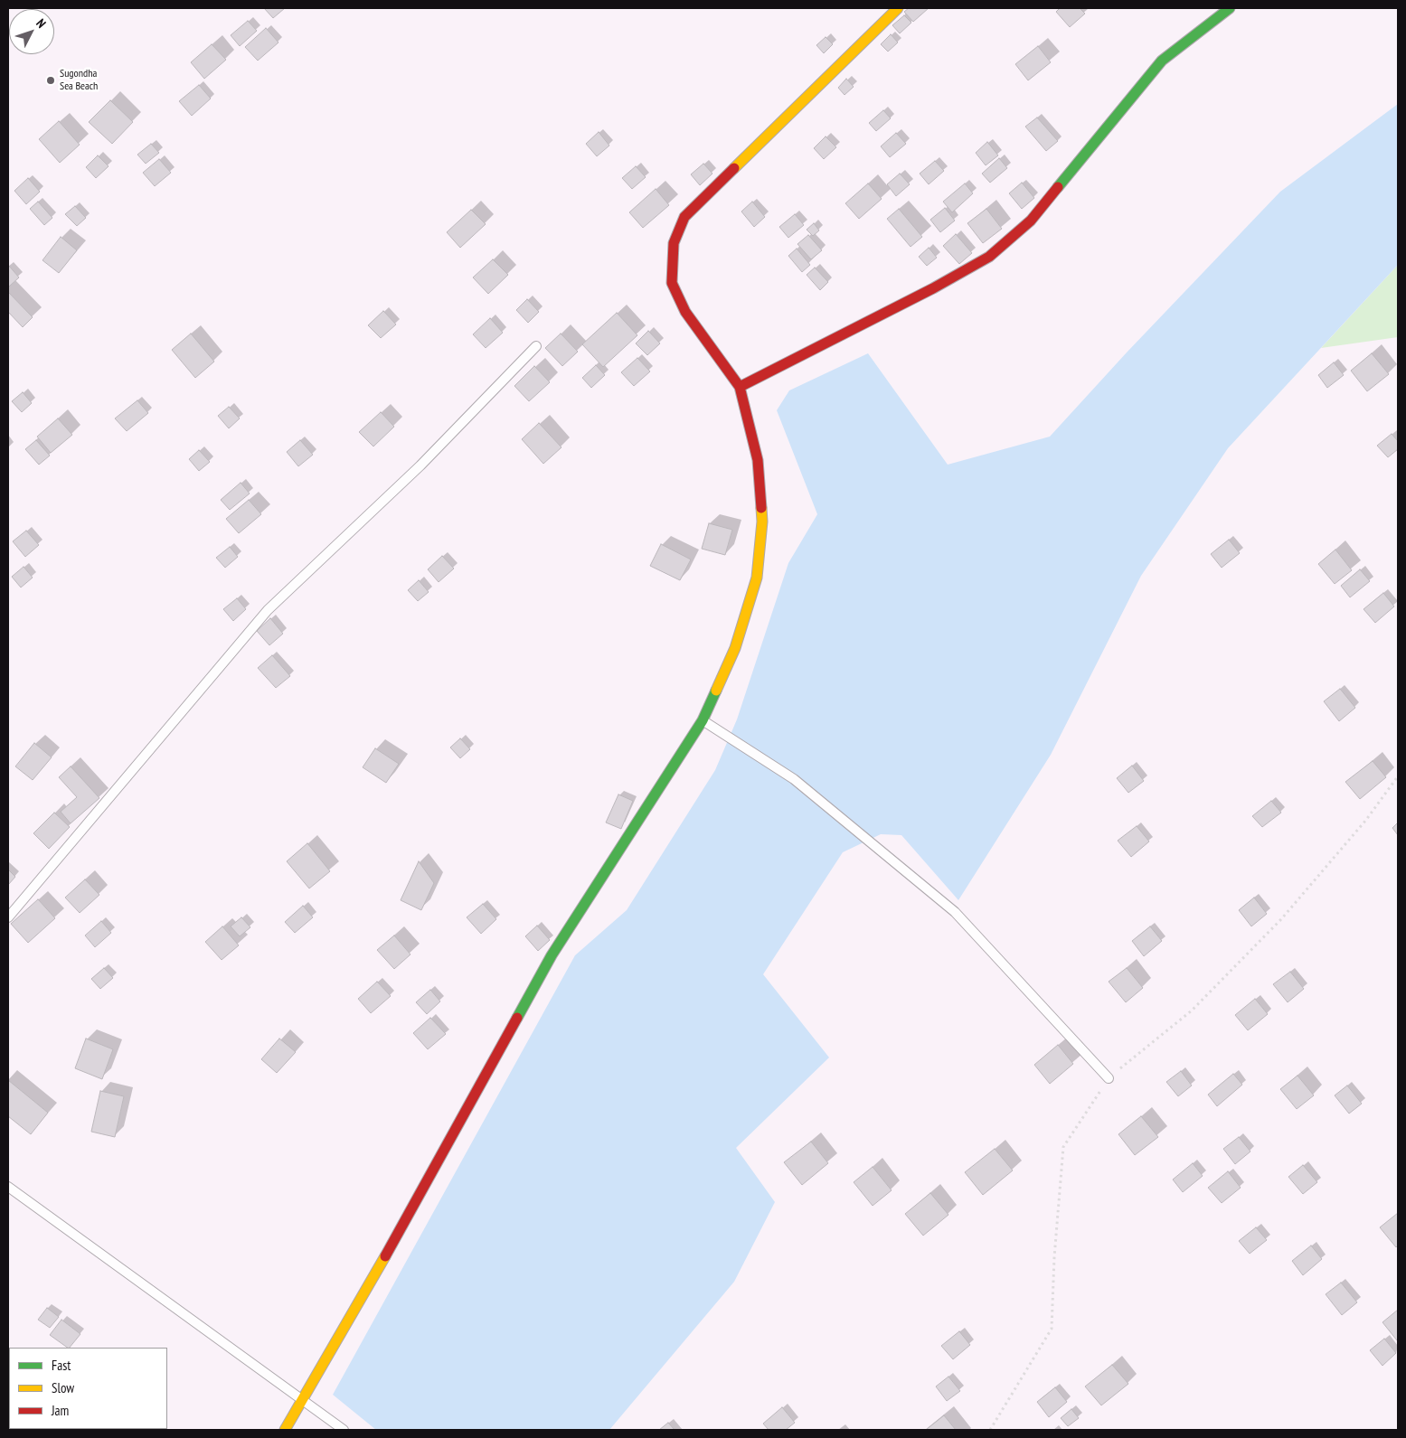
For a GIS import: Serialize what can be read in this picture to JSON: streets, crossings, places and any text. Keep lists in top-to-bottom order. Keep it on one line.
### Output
{"places":["Sugondha Sea Beach"],"legend":["Fast","Slow","Jam"],"north":"top right"}
